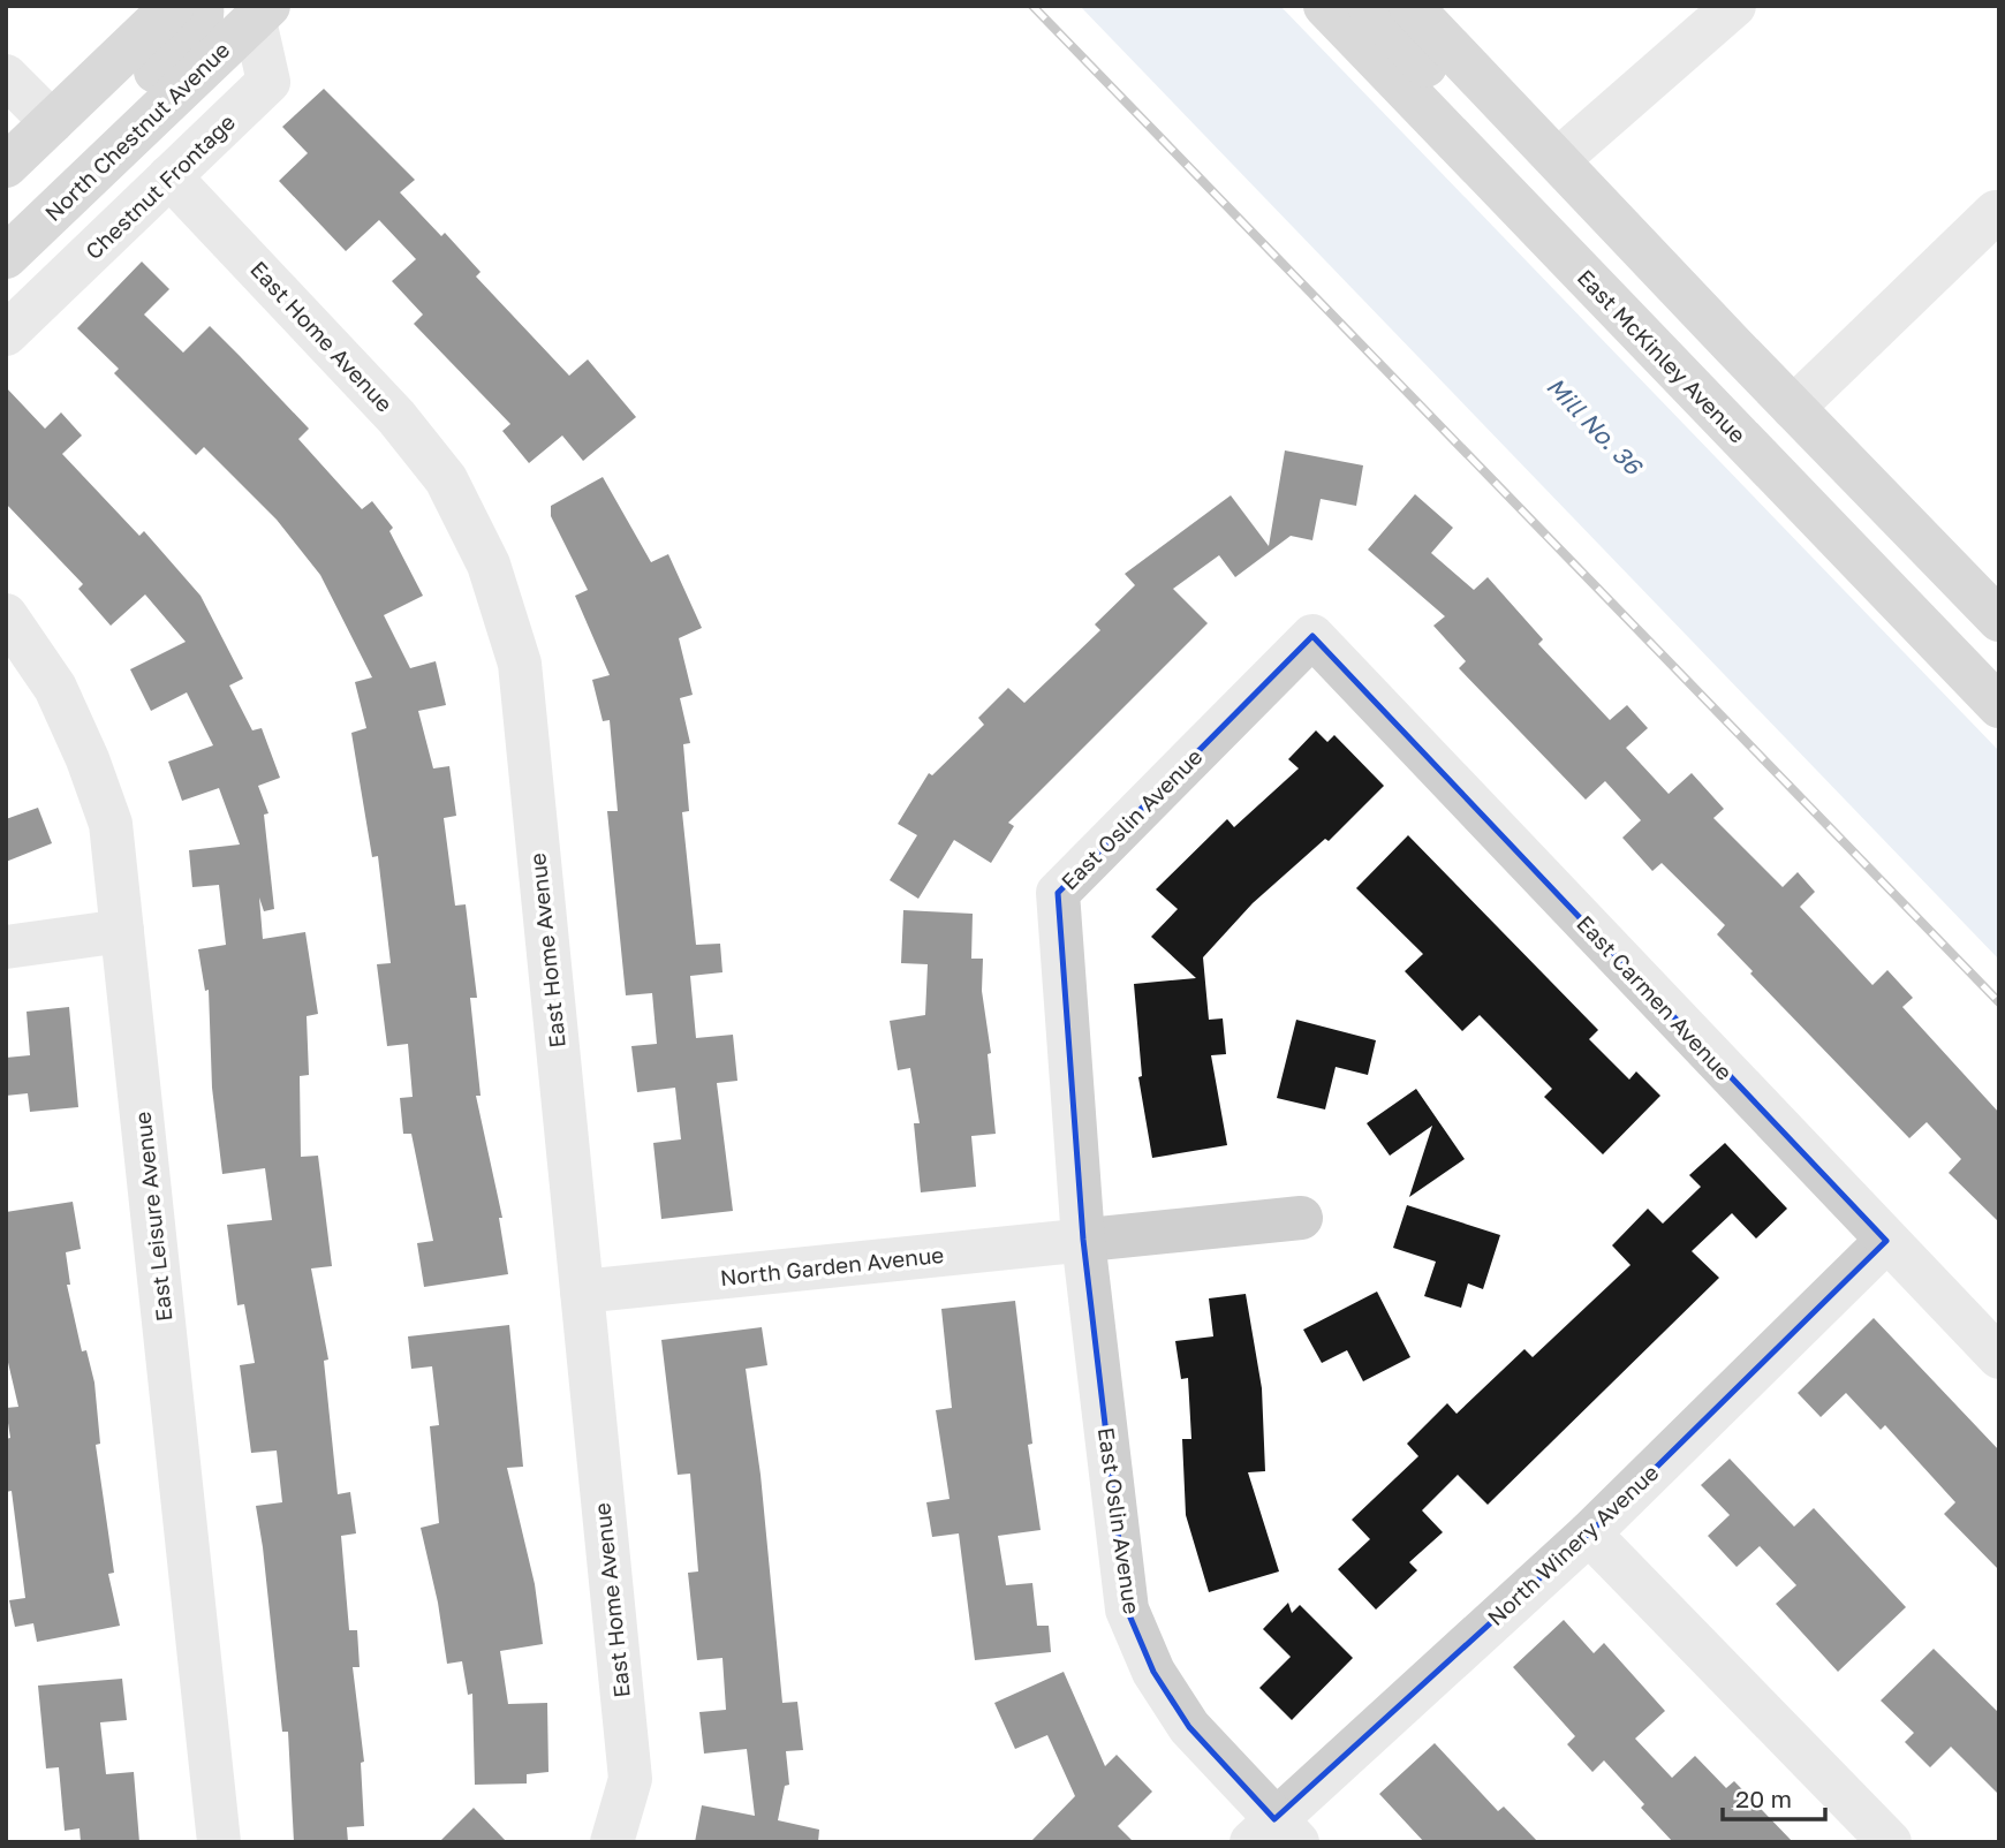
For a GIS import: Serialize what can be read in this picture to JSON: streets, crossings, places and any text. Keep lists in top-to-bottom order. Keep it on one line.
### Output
{"streets":{"main road":["North Chestnut Avenue","East McKinley Avenue"],"street":["Chestnut Frontage","East Home Avenue","East Oslin Avenue","East Carmen Avenue","East Leisure Avenue","North Garden Avenue","North Winery Avenue"]},"crossings":[["North Chestnut Avenue","Chestnut Frontage"],["Chestnut Frontage","East Home Avenue"],["East Home Avenue","North Garden Avenue"],["East Oslin Avenue","East Carmen Avenue"],["East Oslin Avenue","North Garden Avenue"],["East Oslin Avenue","North Winery Avenue"],["East Carmen Avenue","North Winery Avenue"]],"water":["Mill No. 36"],"scale_bar":"20 m"}
